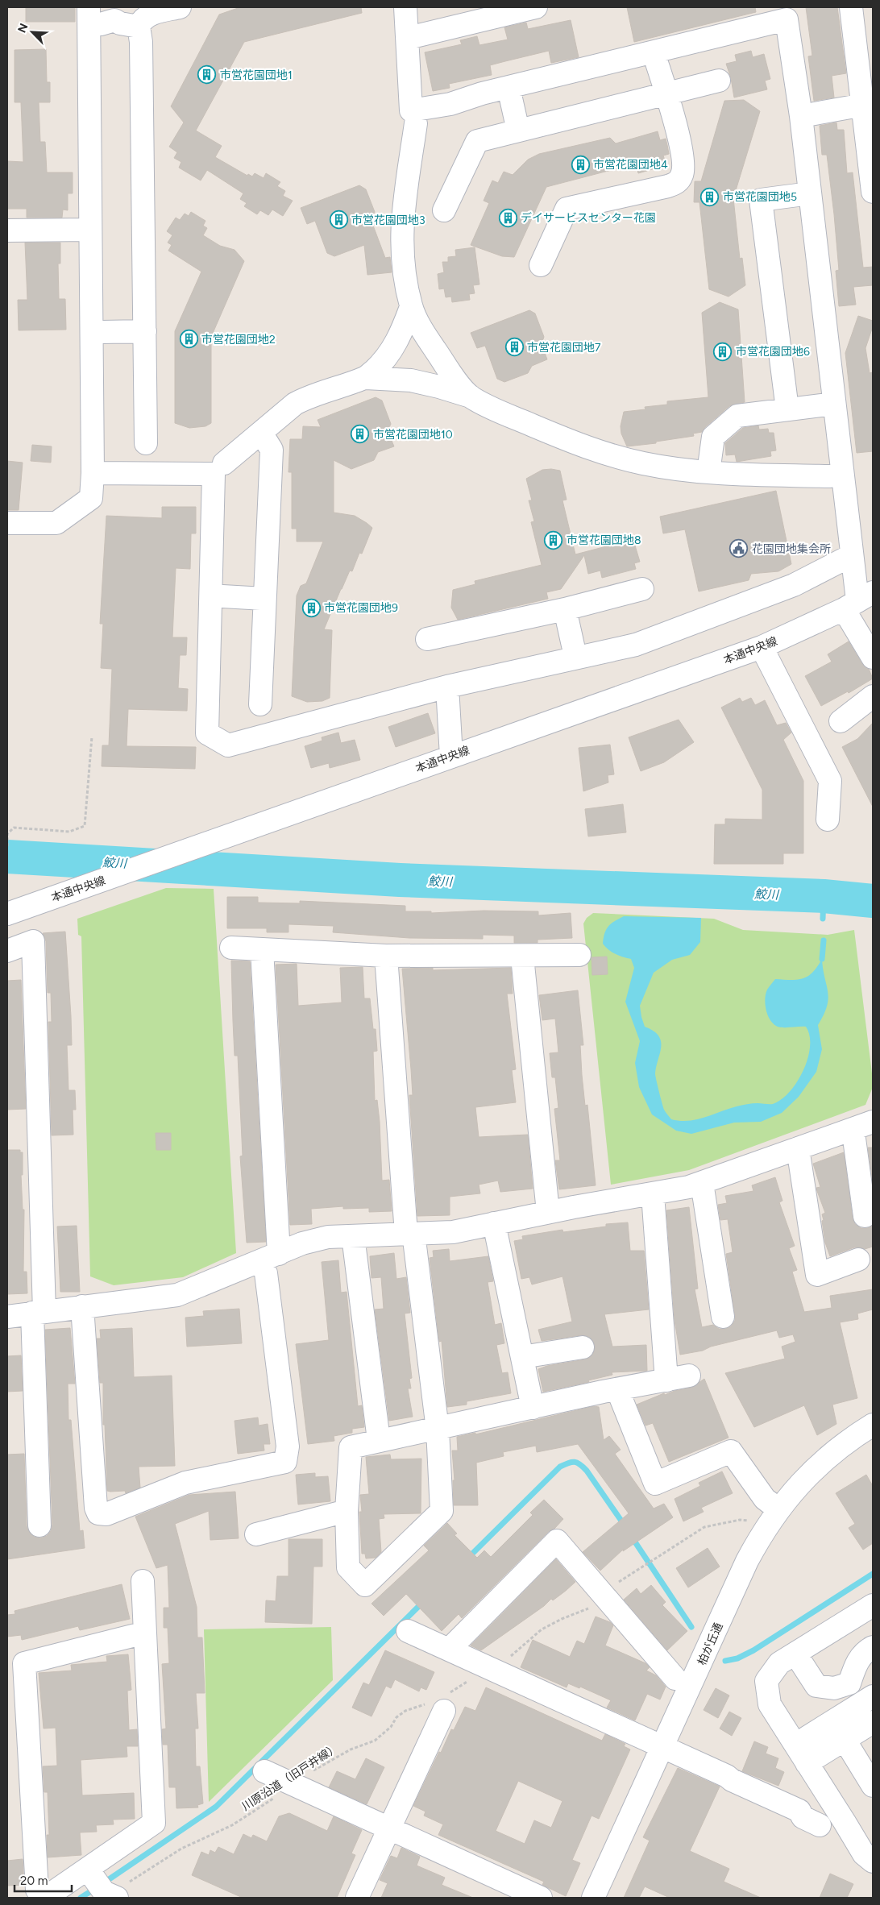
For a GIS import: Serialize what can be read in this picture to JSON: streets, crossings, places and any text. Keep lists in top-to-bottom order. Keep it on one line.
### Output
{"streets":{"street":["本通中央線","柏が丘通"],"path":["川原沿道（旧戸井線）"]},"water":["鮫川"],"places":{"building":["市営花園団地1","市営花園団地4","市営花園団地5","デイサービスセンター花園","市営花園団地3","市営花園団地2","市営花園団地7","市営花園団地6","市営花園団地10","市営花園団地8","市営花園団地9"],"public building":["花園団地集会所"]},"scale_bar":"20 m","north":"top left"}
